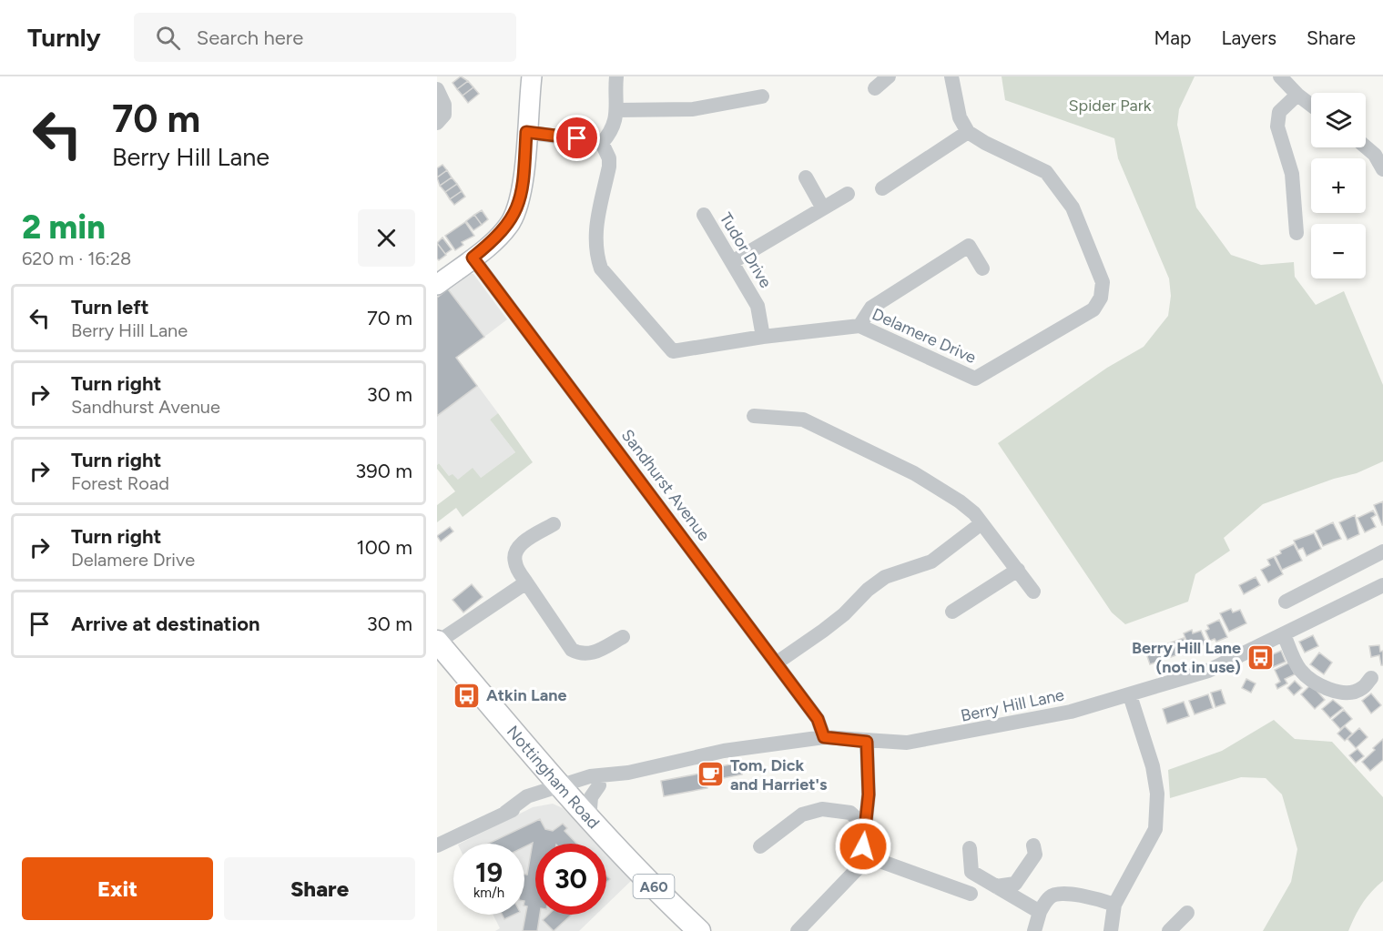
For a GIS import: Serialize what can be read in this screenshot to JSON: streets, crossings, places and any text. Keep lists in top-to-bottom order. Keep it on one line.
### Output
{"streets":{"highway":["Nottingham Road","A60"],"street":["Tudor Drive","Delamere Drive","Sandhurst Avenue","Berry Hill Lane"]},"crossings":[["Tudor Drive","Delamere Drive"],["Sandhurst Avenue","Berry Hill Lane"],["Berry Hill Lane","Nottingham Road"]],"parks":["Spider Park"],"places":{"bus stop":["Berry Hill Lane (not in use)","Atkin Lane"],"cafe":["Tom, Dick and Harriet's"]},"page":{"header":"Turnly","search":"Search here","nav":["Map","Layers","Share"],"turn":["70 m","Berry Hill Lane"],"map_buttons":["+","−"],"heading":["2 min","620 m · 16:28"],"list":[{"name":"Turn left","note":"Berry Hill Lane","value":"70 m"},{"name":"Turn right","note":"Sandhurst Avenue","value":"30 m"},{"name":"Turn right","note":"Forest Road","value":"390 m"},{"name":"Turn right","note":"Delamere Drive","value":"100 m"},{"name":"Arrive at destination","value":"30 m"}],"speed":"19 km/h","limit":"30","buttons":["Exit","Share"]}}
